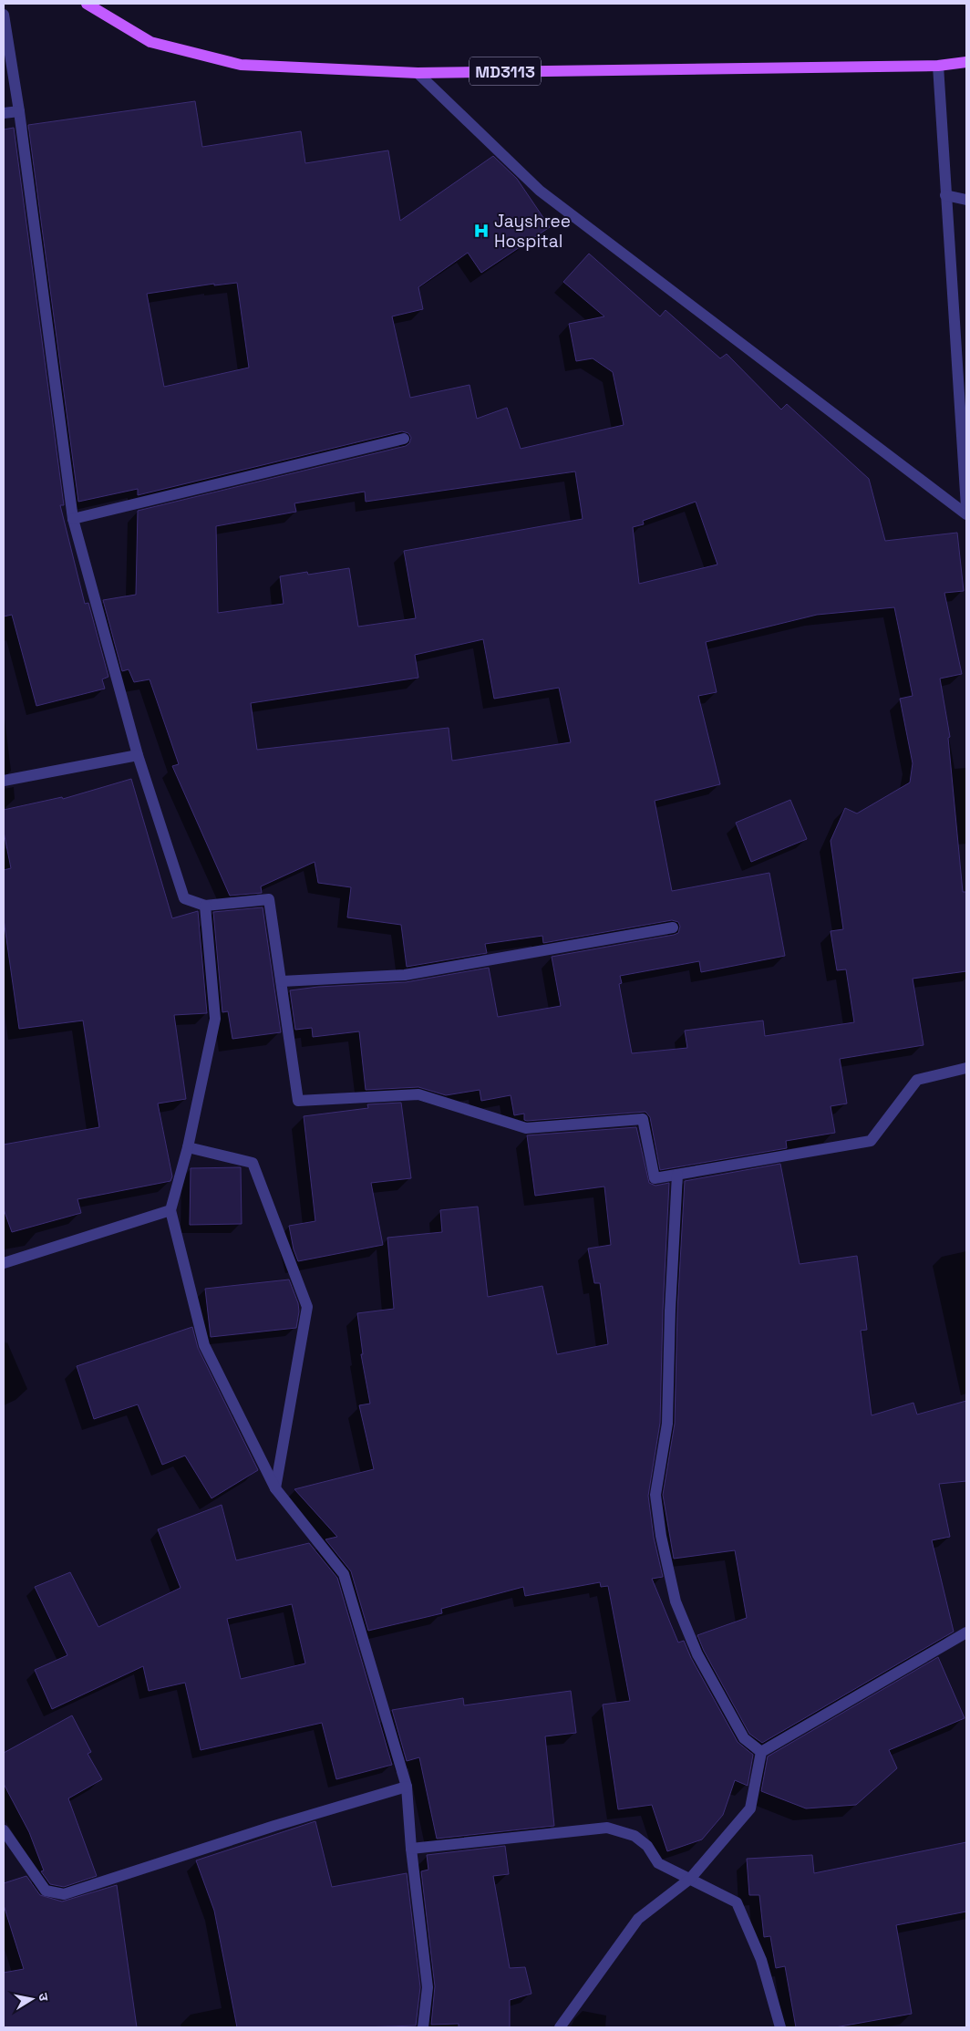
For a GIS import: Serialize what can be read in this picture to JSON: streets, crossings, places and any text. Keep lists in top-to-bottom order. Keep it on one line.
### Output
{"streets":{"main road":["MD3113"]},"places":{"hospital":["Jayshree Hospital"]},"north":"right"}
